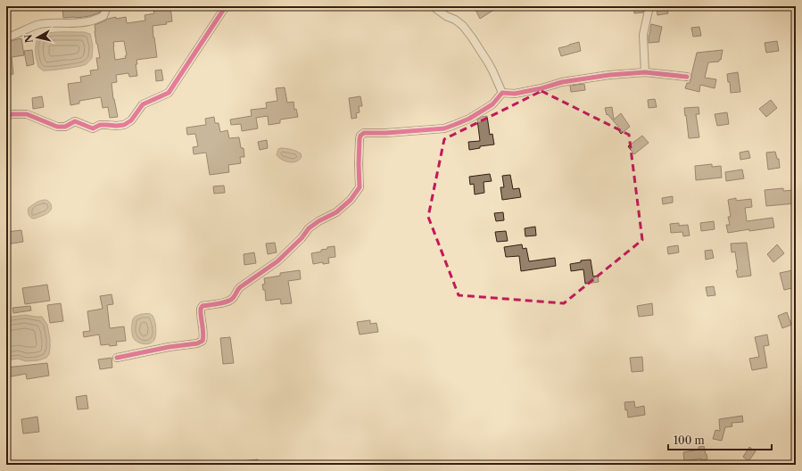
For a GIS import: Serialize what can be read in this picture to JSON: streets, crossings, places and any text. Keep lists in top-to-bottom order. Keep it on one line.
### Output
{"scale_bar":"100 m","north":"left"}
